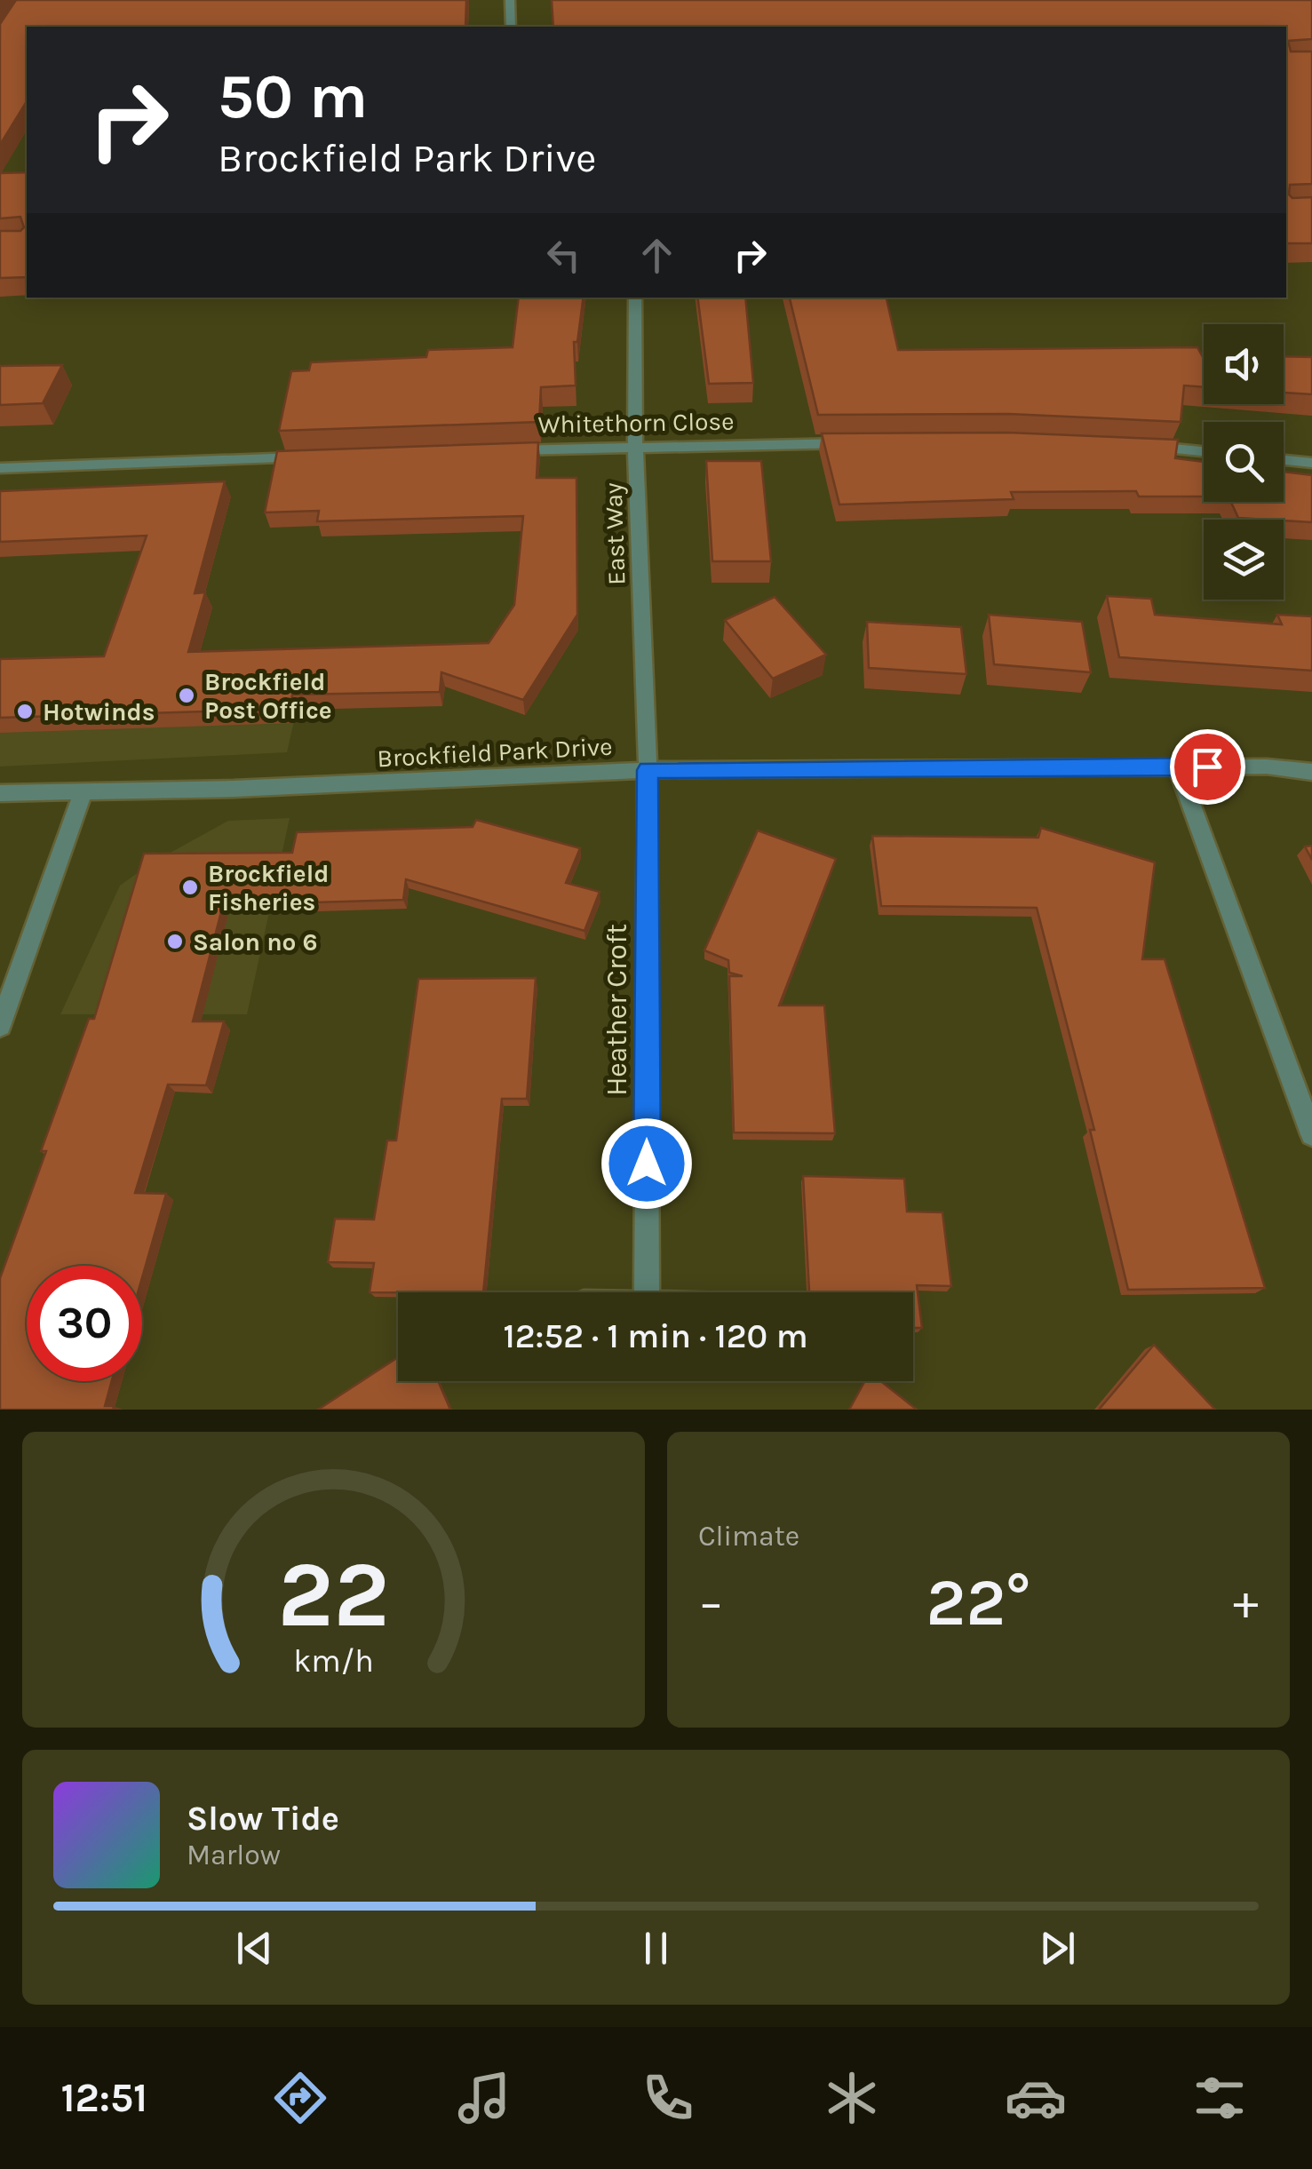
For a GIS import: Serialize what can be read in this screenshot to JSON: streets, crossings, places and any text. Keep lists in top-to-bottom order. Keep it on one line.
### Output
{"streets":{"street":["Whitethorn Close","East Way","Brockfield Park Drive","Heather Croft"]},"crossings":[["Whitethorn Close","East Way"],["East Way","Brockfield Park Drive"],["East Way","Heather Croft"],["Brockfield Park Drive","Heather Croft"]],"places":["Brockfield Post Office","Hotwinds","Brockfield Fisheries","Salon no 6"],"page":{"turn":["50 m","Brockfield Park Drive"],"limit":"30","trip":"12:52 · 1 min · 120 m","tile":"Climate","heat":["−","22°","+"],"song":["Slow Tide","Marlow"],"tabs":"12:51","gauge":["22","km/h"]}}
